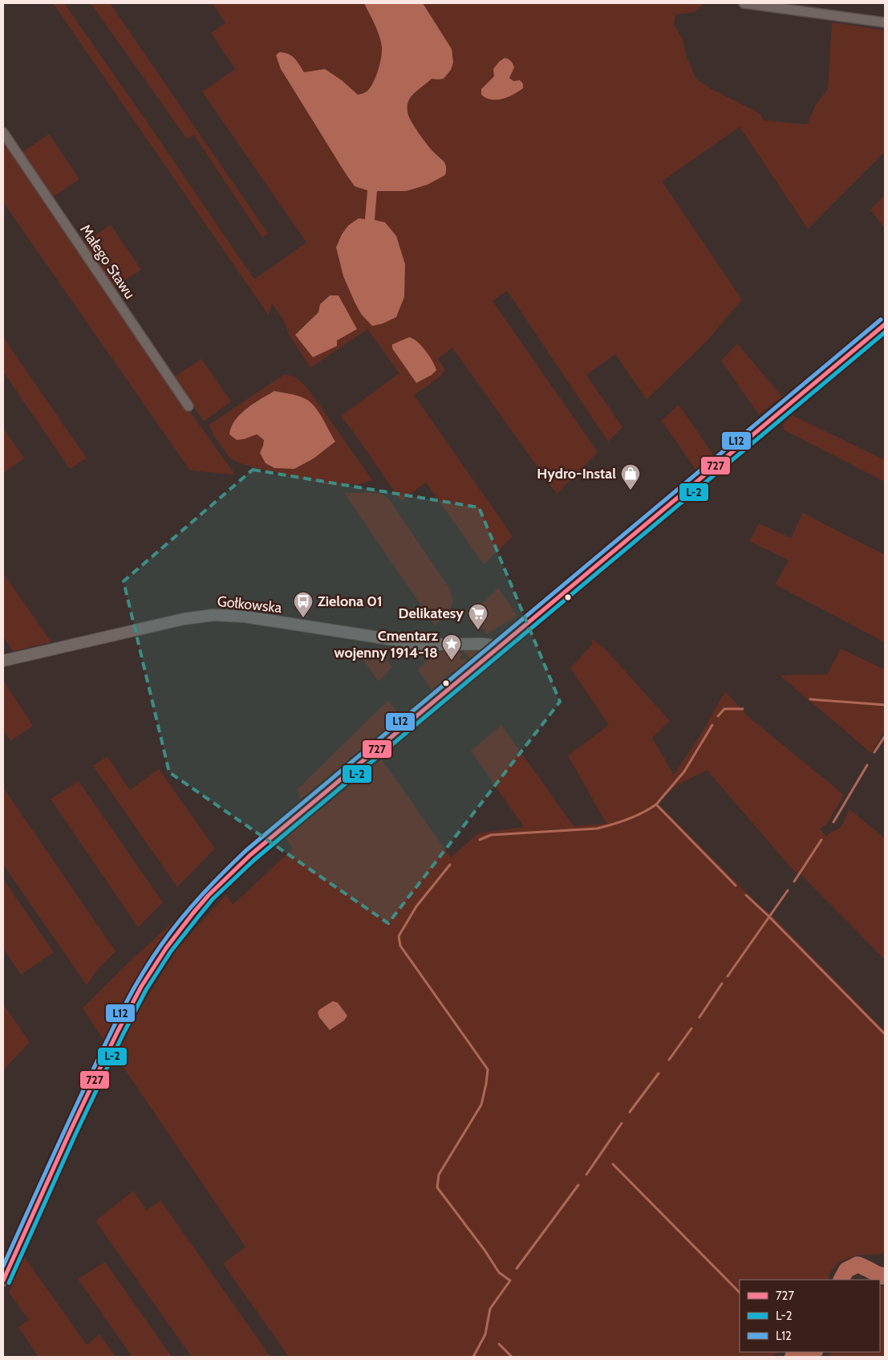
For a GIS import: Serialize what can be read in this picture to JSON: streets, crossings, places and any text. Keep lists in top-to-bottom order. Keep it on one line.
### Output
{"streets":{"street":["Małego Stawu","Gołkowska"]},"places":{"shop":["Hydro-Instal"],"bus stop":["Zielona 01"],"supermarket":["Delikatesy"],"place":["Cmentarz wojenny 1914-18"]},"lines":["transit line L12","transit line 727","transit line L-2"],"legend":["727","L-2","L12"]}
